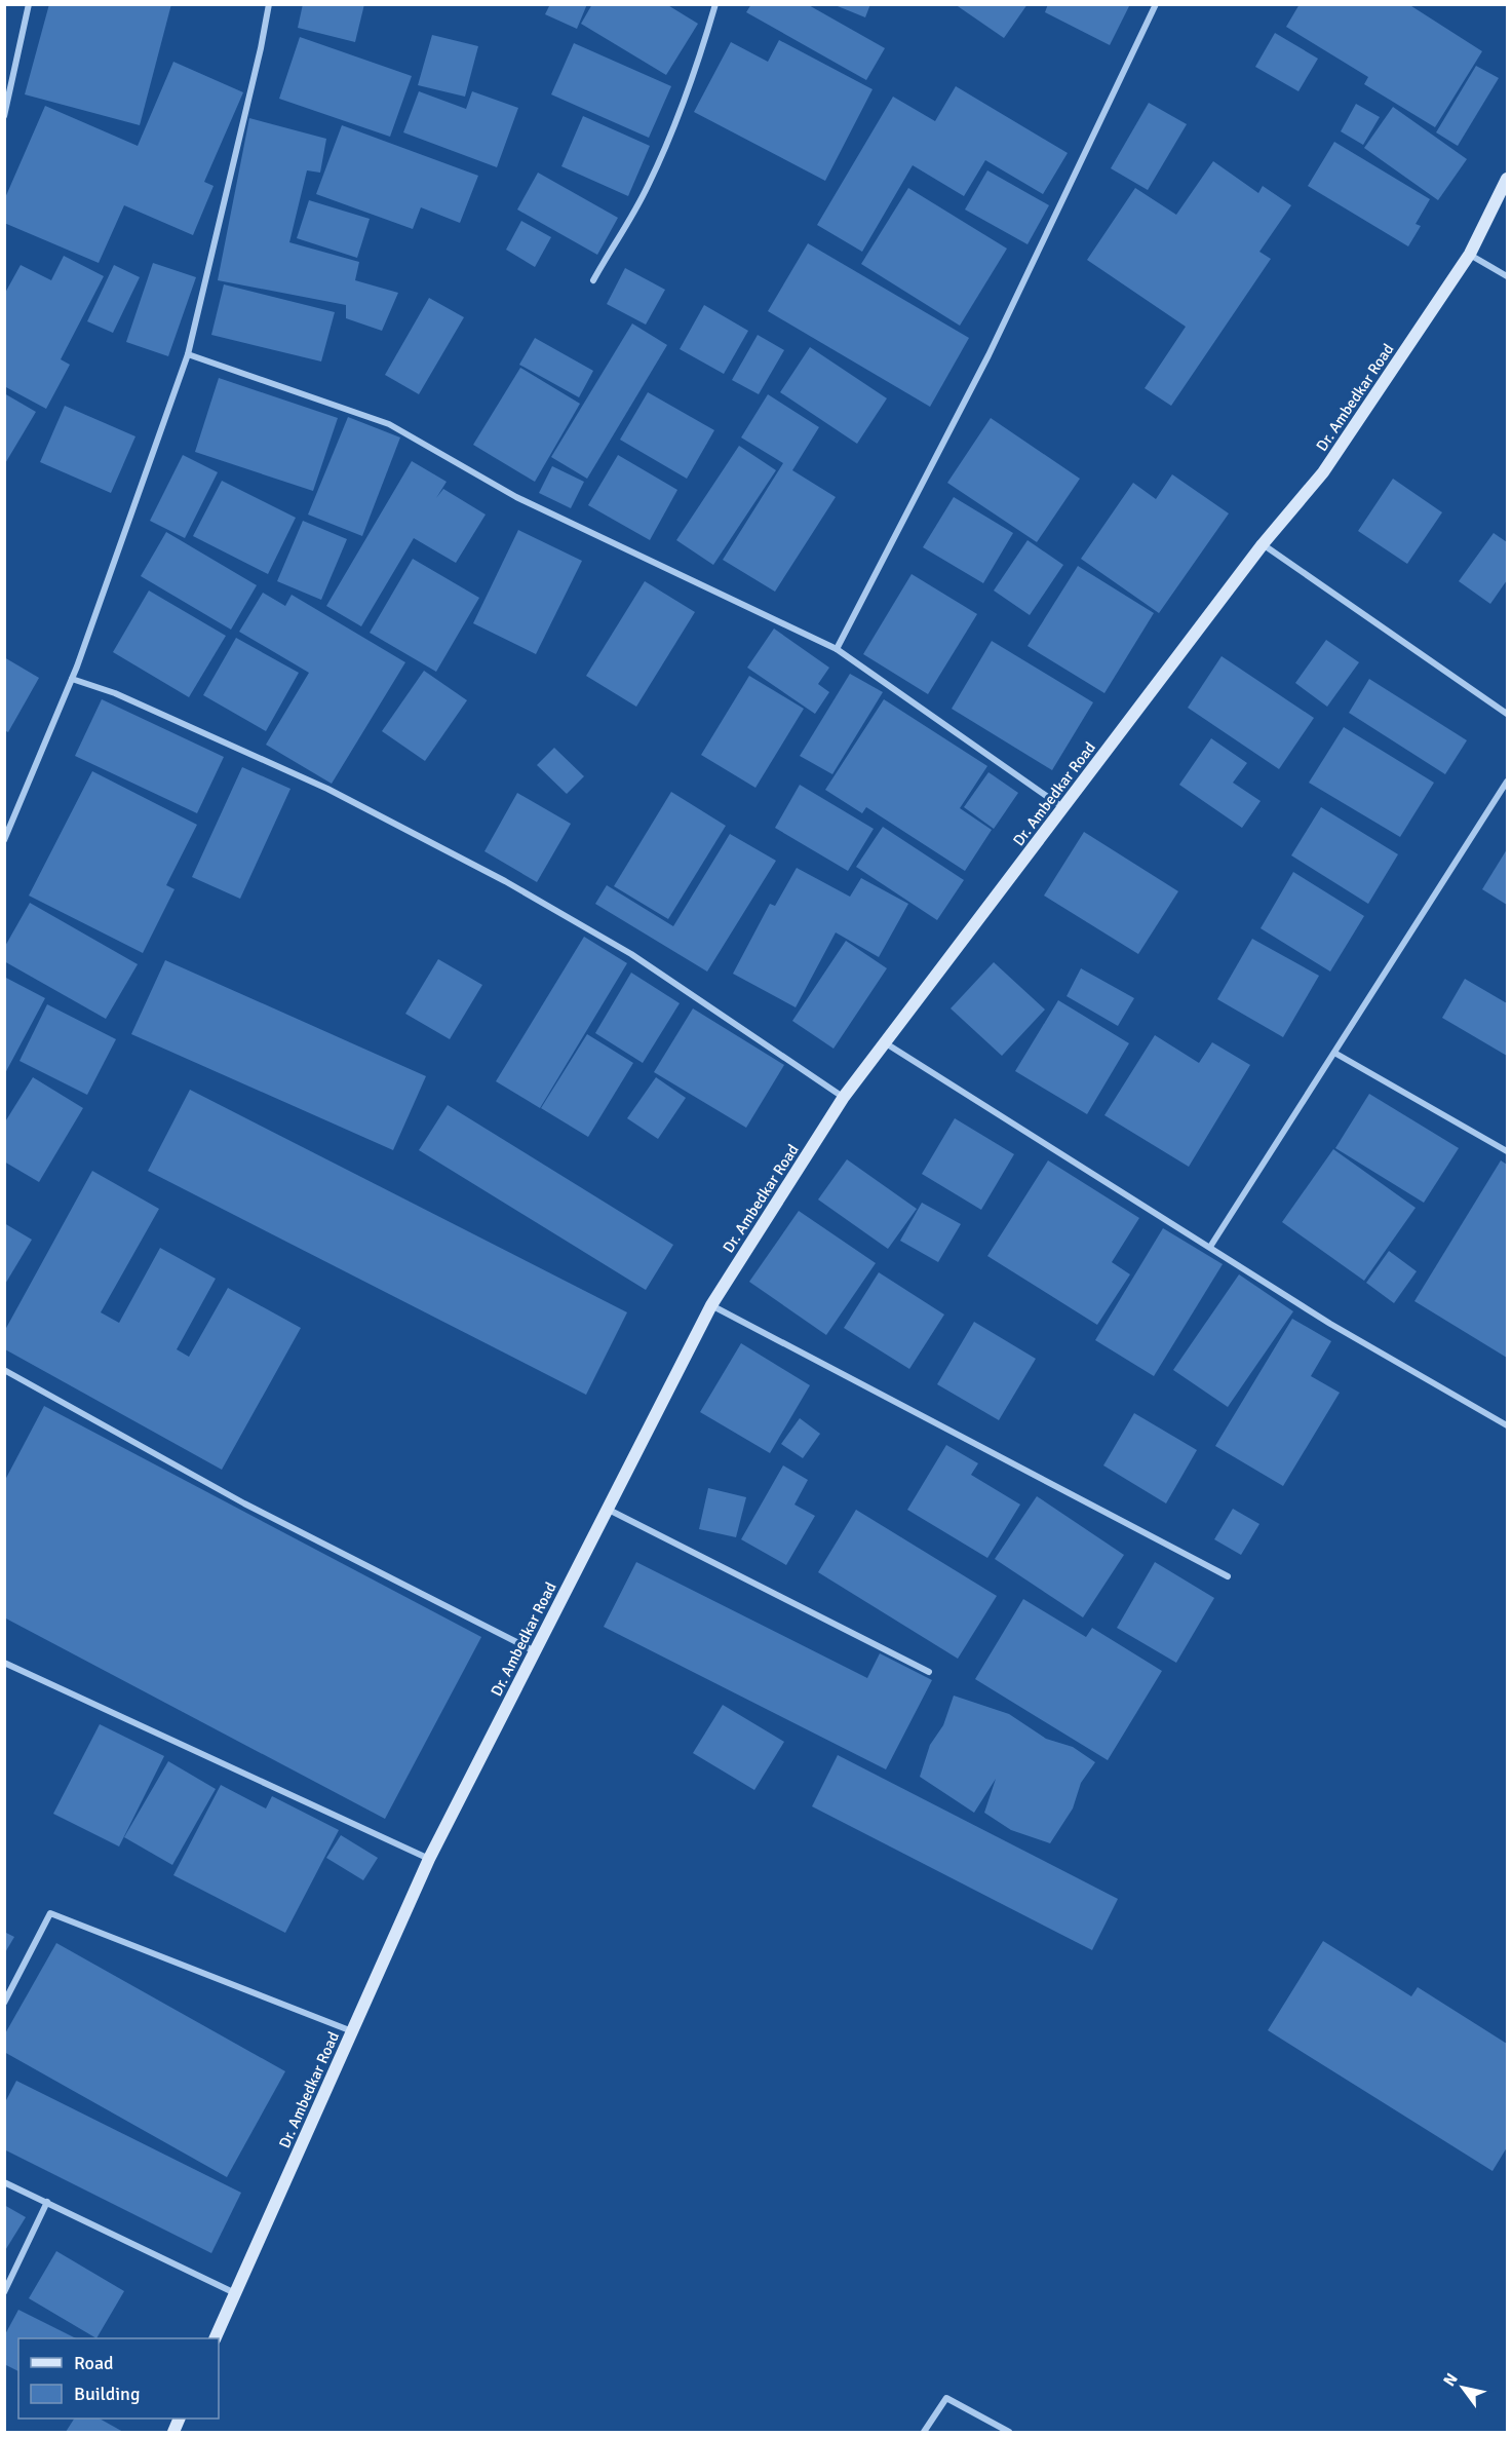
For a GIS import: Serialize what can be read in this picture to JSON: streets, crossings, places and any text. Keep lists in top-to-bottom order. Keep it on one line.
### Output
{"streets":{"street":["Dr. Ambedkar Road"]},"legend":["Road","Building"],"north":"top left"}
